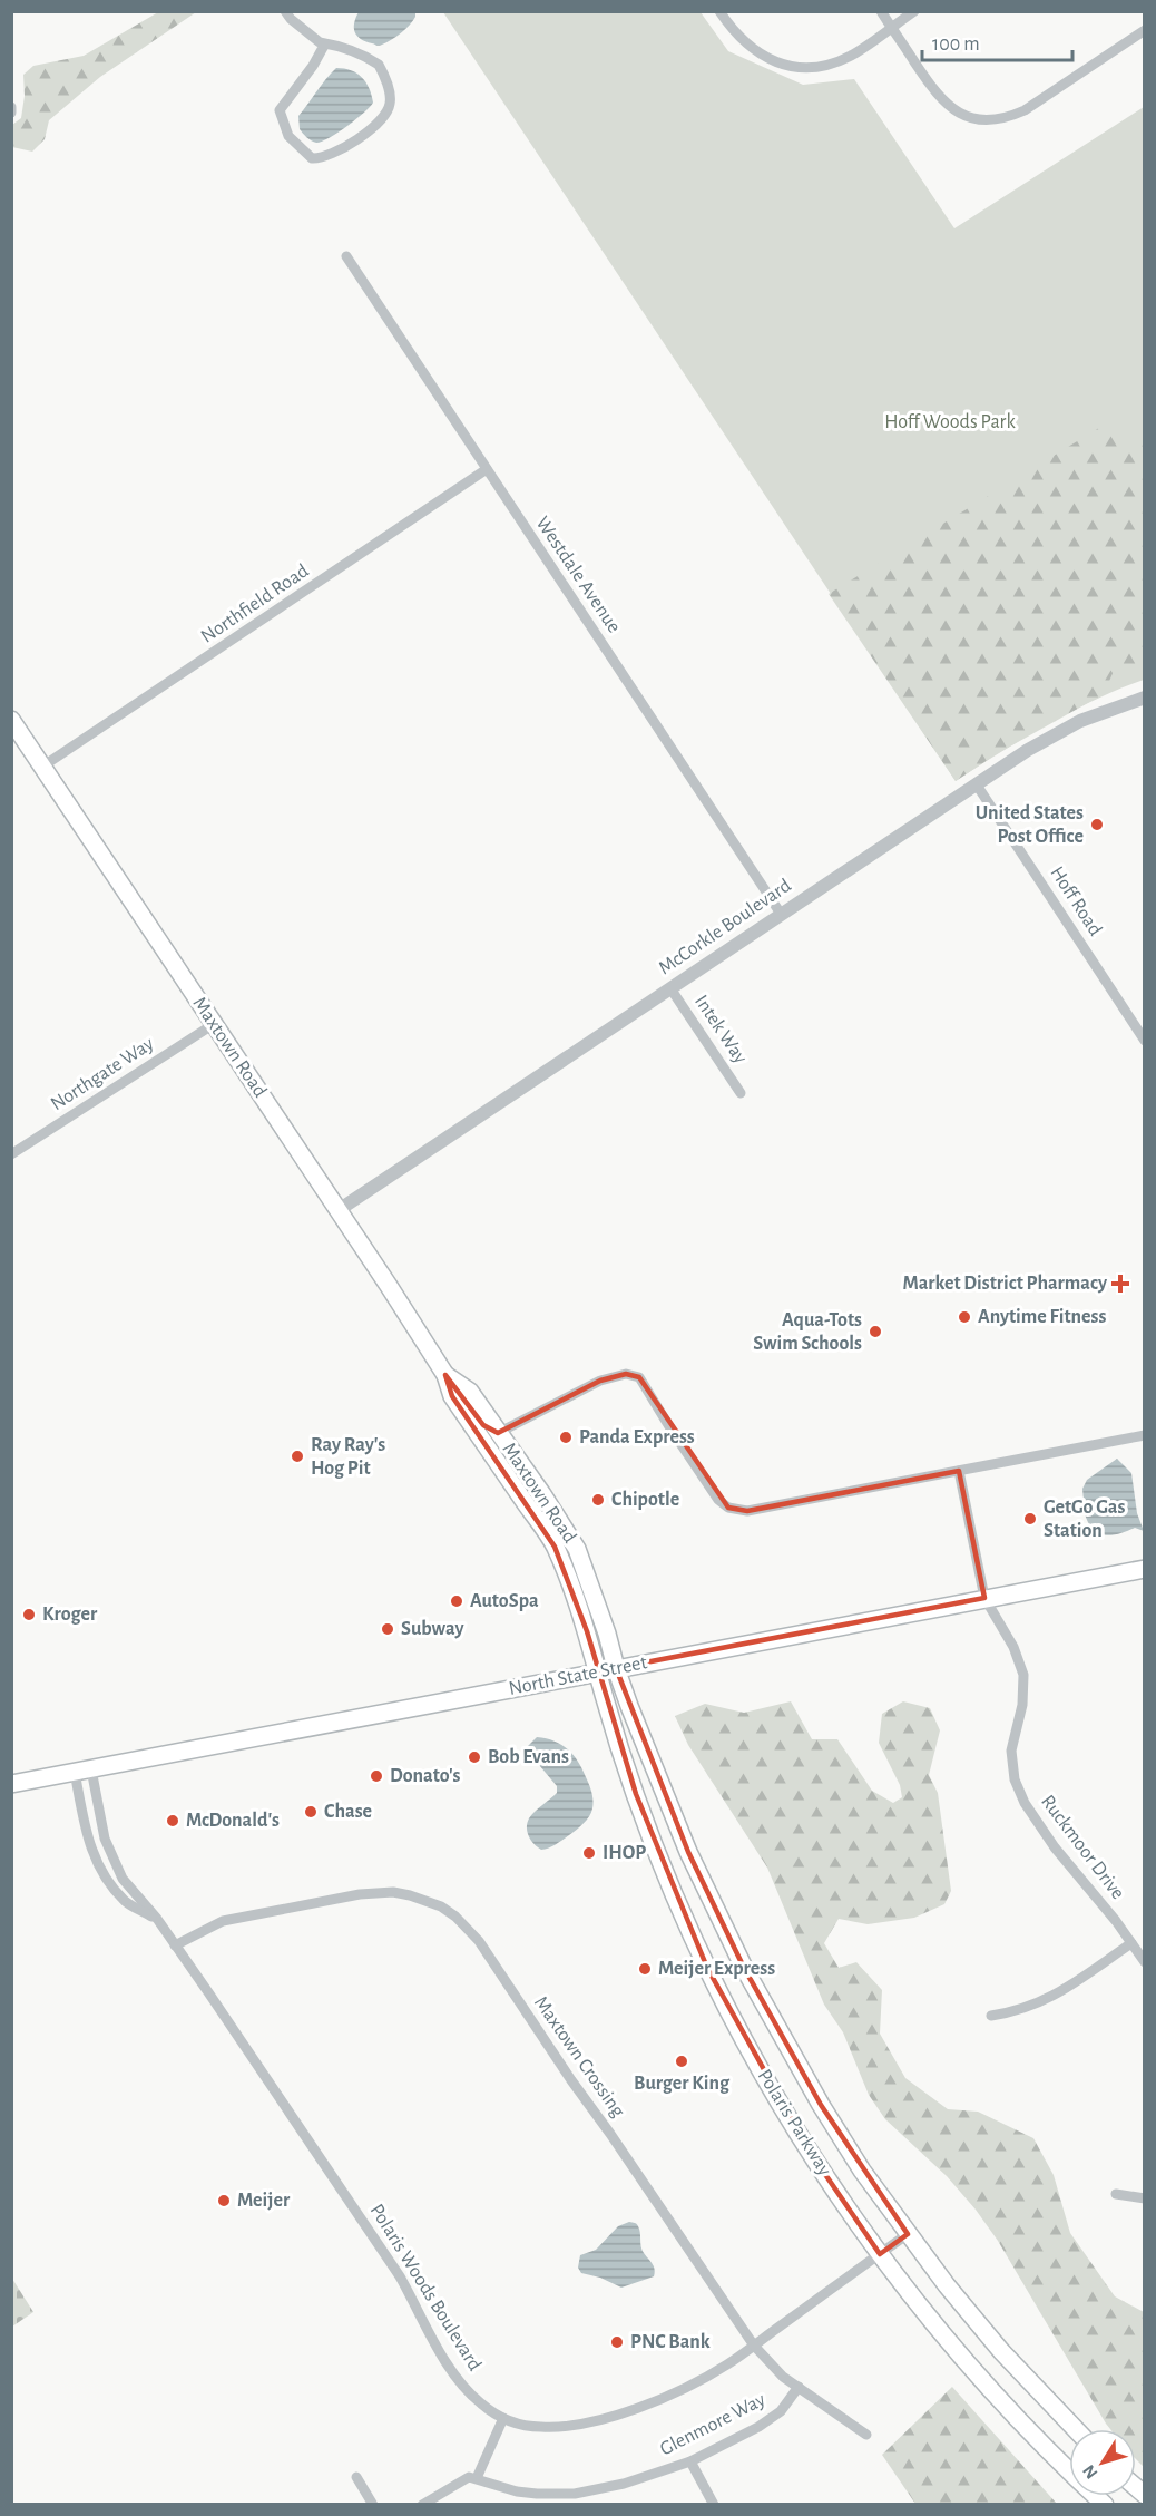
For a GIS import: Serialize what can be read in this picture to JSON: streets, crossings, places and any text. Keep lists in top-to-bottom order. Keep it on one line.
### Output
{"streets":{"main road":["Maxtown Road","North State Street","Polaris Parkway"],"street":["Westdale Avenue","Northfield Road","Hoff Road","McCorkle Boulevard","Intek Way","Northgate Way","Ruckmoor Drive","Maxtown Crossing","Polaris Woods Boulevard","Glenmore Way"]},"crossings":[["Westdale Avenue","Northfield Road"],["Westdale Avenue","McCorkle Boulevard"],["Northfield Road","Maxtown Road"],["Hoff Road","McCorkle Boulevard"],["McCorkle Boulevard","Intek Way"],["McCorkle Boulevard","Maxtown Road"],["Maxtown Road","Northgate Way"],["Maxtown Road","North State Street"],["Maxtown Road","Polaris Parkway"],["North State Street","Ruckmoor Drive"],["North State Street","Polaris Parkway"],["North State Street","Polaris Woods Boulevard"],["Maxtown Crossing","Polaris Woods Boulevard"],["Maxtown Crossing","Glenmore Way"],["Polaris Parkway","Polaris Woods Boulevard"]],"parks":["Hoff Woods Park"],"places":{"other":["United States Post Office","Anytime Fitness","Aqua-Tots Swim Schools","Panda Express","Ray Ray's Hog Pit","Chipotle","GetGo Gas Station","AutoSpa","Kroger","Subway","Bob Evans","Donato's","Chase","McDonald's","IHOP","Meijer Express","Burger King","Meijer","PNC Bank"],"health":["Market District Pharmacy"]},"scale_bar":"100 m","north":"bottom left"}
